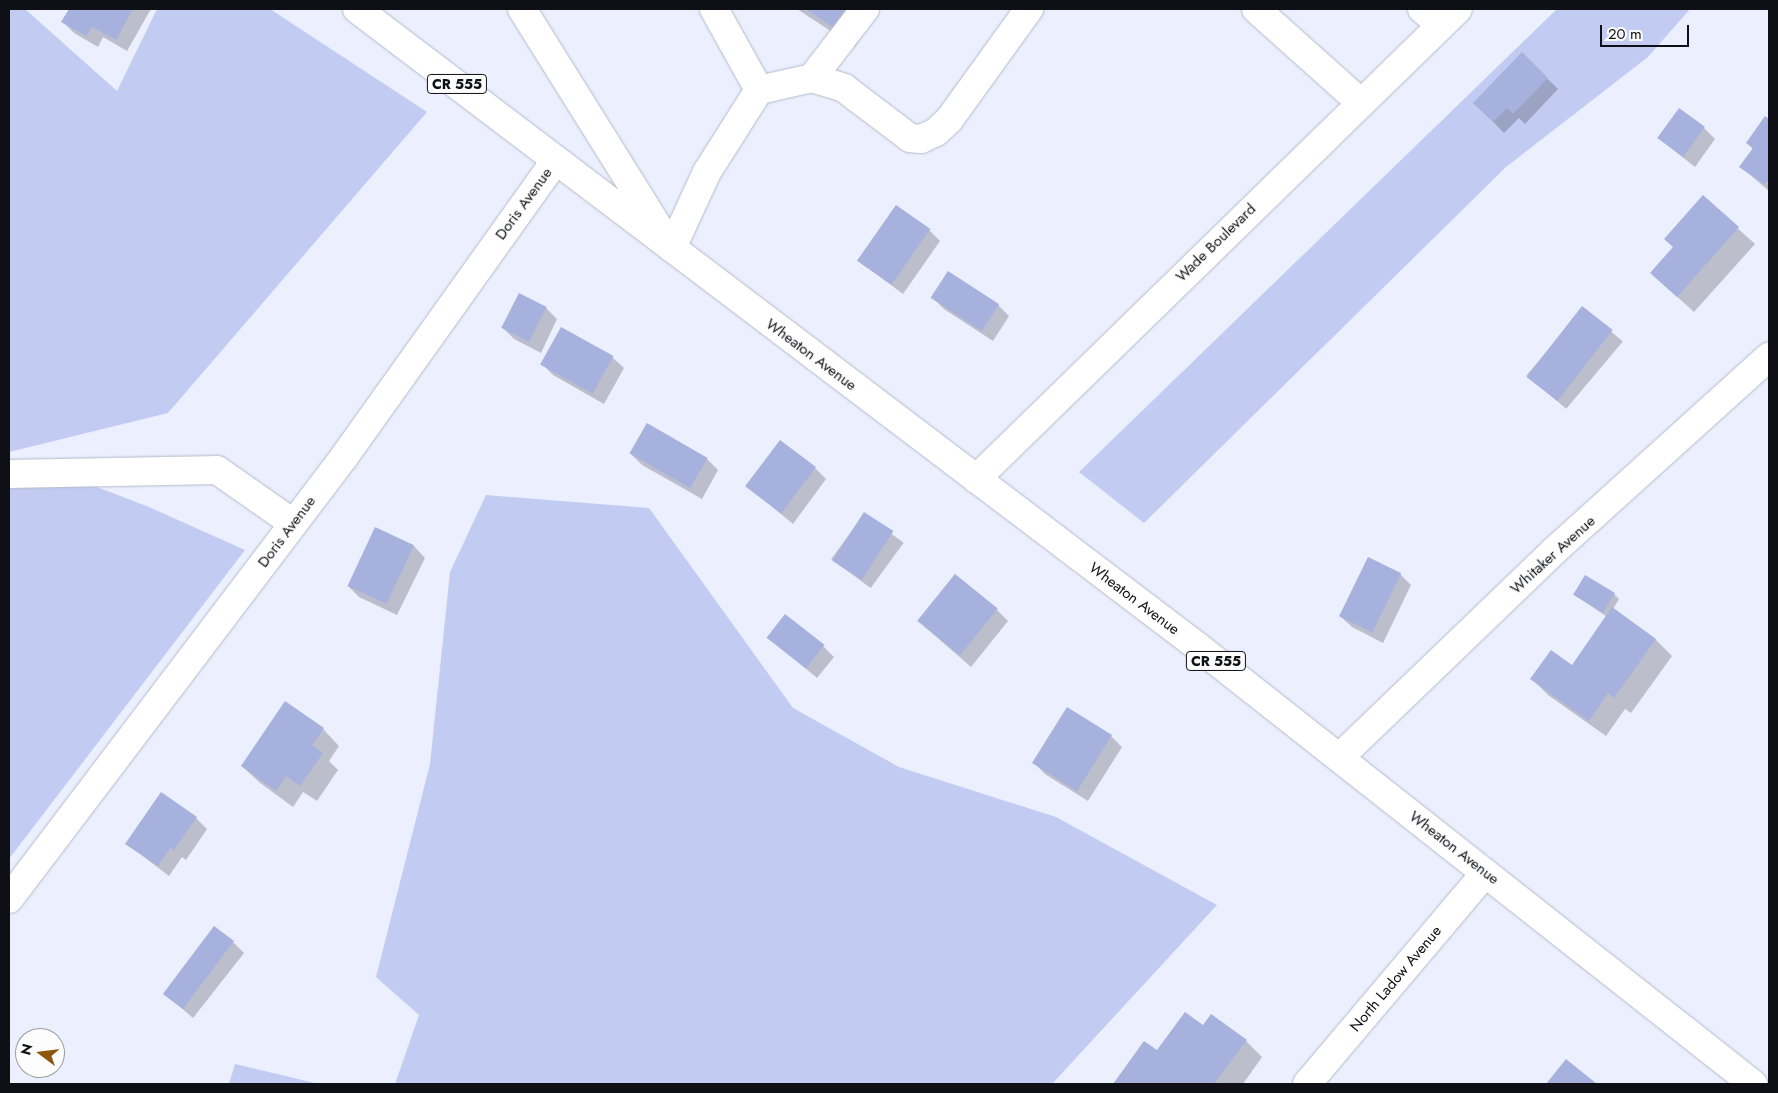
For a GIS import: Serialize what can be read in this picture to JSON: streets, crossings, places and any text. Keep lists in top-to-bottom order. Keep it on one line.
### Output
{"streets":{"main road":["CR 555","Doris Avenue","Wade Boulevard","Wheaton Avenue","Whitaker Avenue","North Ladow Avenue"]},"crossings":[["CR 555","Doris Avenue"],["CR 555","Wheaton Avenue"],["Doris Avenue","Wheaton Avenue"],["Wade Boulevard","Wheaton Avenue"],["Wheaton Avenue","Whitaker Avenue"],["Wheaton Avenue","North Ladow Avenue"]],"scale_bar":"20 m","north":"left"}
